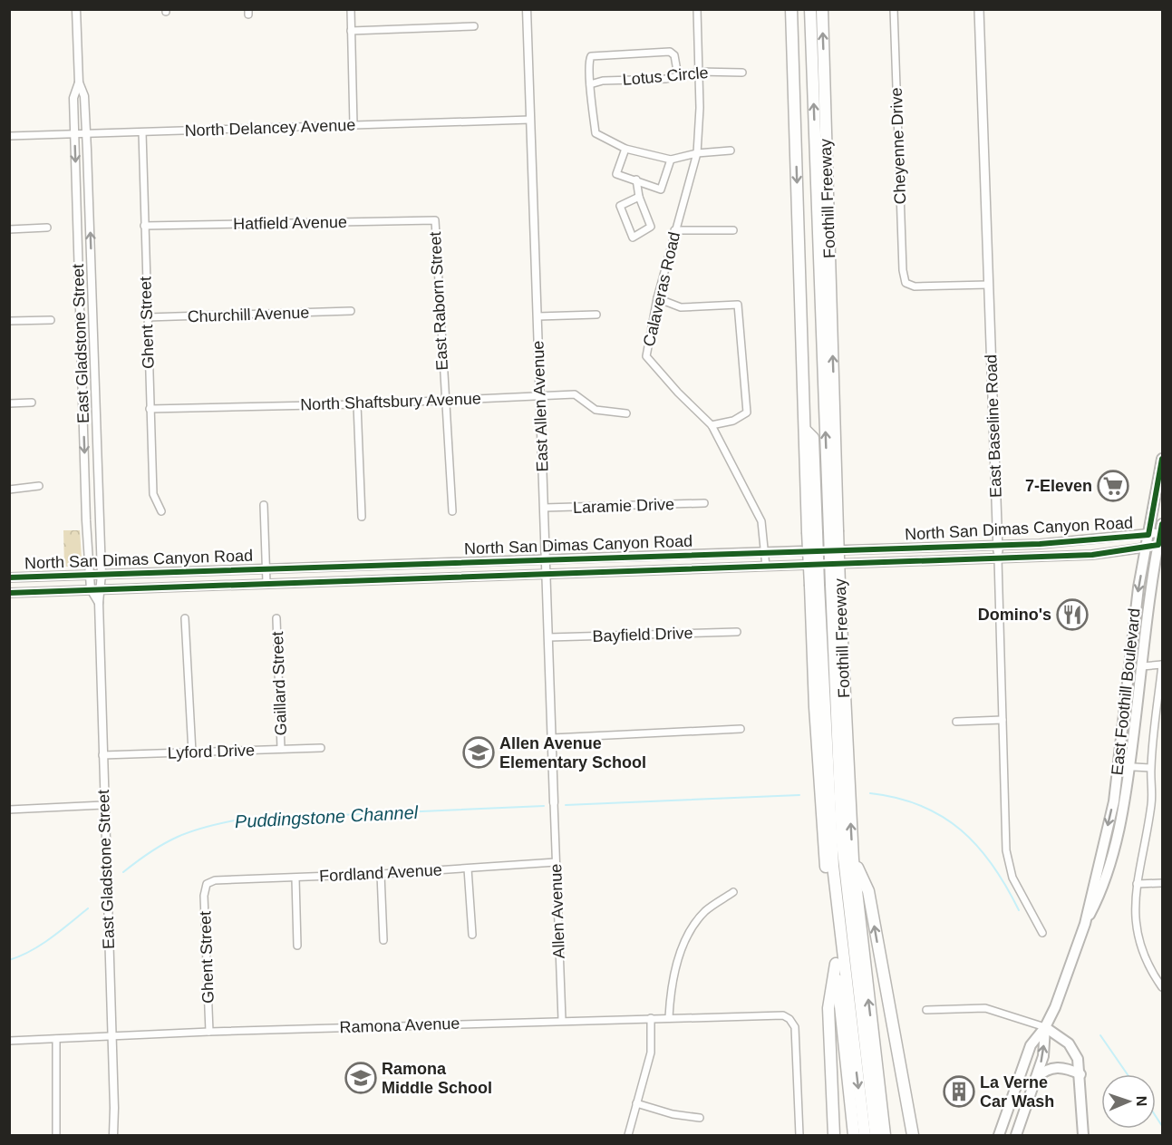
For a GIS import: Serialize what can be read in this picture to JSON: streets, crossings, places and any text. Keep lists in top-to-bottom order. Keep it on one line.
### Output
{"streets":{"highway":["Foothill Freeway"],"main road":["East Baseline Road","North San Dimas Canyon Road","East Foothill Boulevard"],"street":["Lotus Circle","North Delancey Avenue","Cheyenne Drive","Hatfield Avenue","Calaveras Road","East Raborn Street","Churchill Avenue","Ghent Street","East Gladstone Street","North Shaftsbury Avenue","East Allen Avenue","Laramie Drive","Bayfield Drive","Gaillard Street","Lyford Drive","Fordland Avenue","Allen Avenue","Ramona Avenue"]},"crossings":[["Lotus Circle","Calaveras Road"],["North Delancey Avenue","Ghent Street"],["North Delancey Avenue","East Gladstone Street"],["North Delancey Avenue","East Allen Avenue"],["Cheyenne Drive","East Baseline Road"],["Hatfield Avenue","East Raborn Street"],["Hatfield Avenue","Ghent Street"],["Calaveras Road","North San Dimas Canyon Road"],["East Raborn Street","North Shaftsbury Avenue"],["Churchill Avenue","Ghent Street"],["Ghent Street","North Shaftsbury Avenue"],["Ghent Street","Fordland Avenue"],["Ghent Street","Ramona Avenue"],["East Gladstone Street","North San Dimas Canyon Road"],["East Gladstone Street","Lyford Drive"],["East Gladstone Street","Ramona Avenue"],["North Shaftsbury Avenue","East Allen Avenue"],["East Allen Avenue","Laramie Drive"],["East Allen Avenue","North San Dimas Canyon Road"],["East Allen Avenue","Bayfield Drive"],["East Allen Avenue","Allen Avenue"],["East Baseline Road","North San Dimas Canyon Road"],["North San Dimas Canyon Road","East Foothill Boulevard"],["Gaillard Street","Lyford Drive"],["Fordland Avenue","Allen Avenue"],["Allen Avenue","Ramona Avenue"]],"water":["Puddingstone Channel"],"places":{"supermarket":["7-Eleven"],"restaurant":["Domino's"],"school or university":["Allen Avenue Elementary School","Ramona Middle School"],"building":["La Verne Car Wash"]},"north":"right"}
